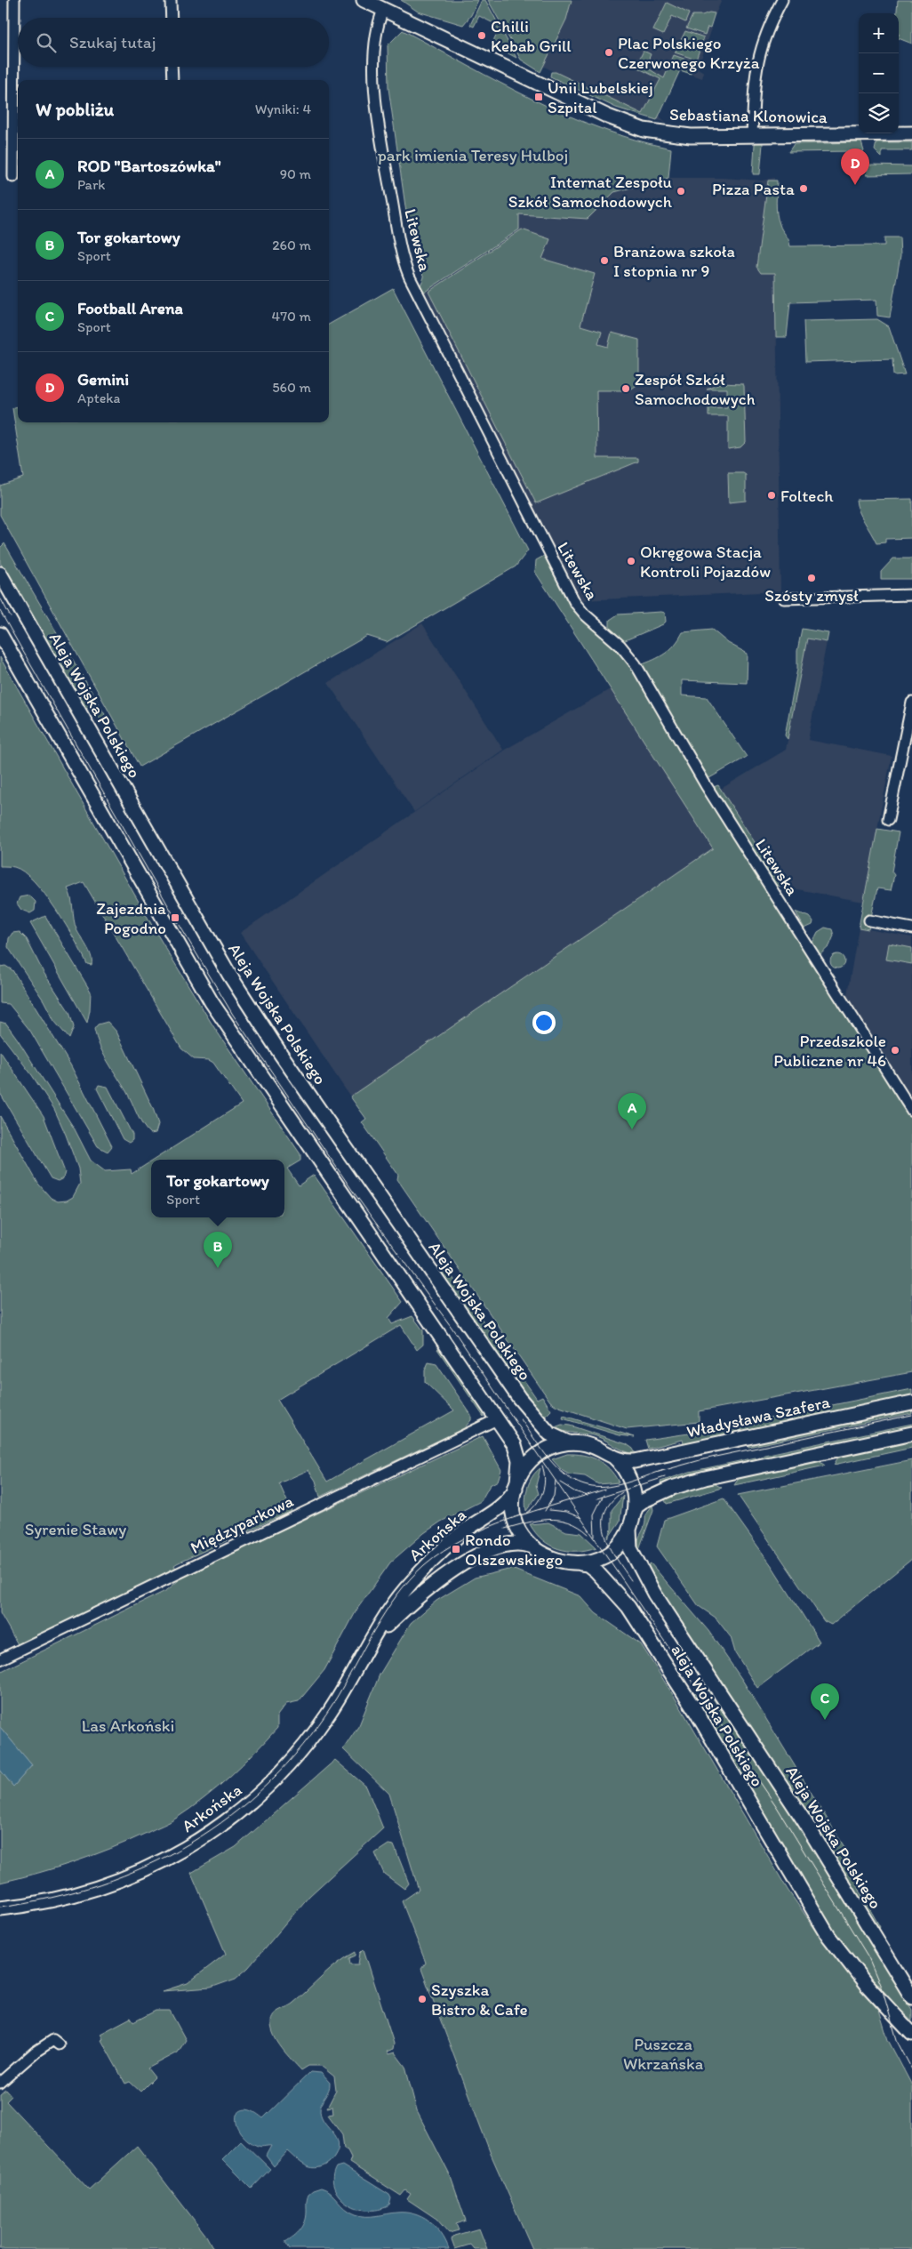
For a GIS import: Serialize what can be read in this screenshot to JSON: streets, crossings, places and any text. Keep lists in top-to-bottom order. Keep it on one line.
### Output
{"streets":{"main road":["Sebastiana Klonowica","Aleja Wojska Polskiego","Władysława Szafera","Arkońska","aleja Wojska Polskiego"],"street":["Litewska","Międzyparkowa"]},"crossings":[["Sebastiana Klonowica","Litewska"],["Aleja Wojska Polskiego","Władysława Szafera"],["Aleja Wojska Polskiego","Arkońska"],["Aleja Wojska Polskiego","aleja Wojska Polskiego"],["Władysława Szafera","Arkońska"],["Władysława Szafera","aleja Wojska Polskiego"],["Arkońska","aleja Wojska Polskiego"]],"parks":["park imienia Teresy Hulboj","Syrenie Stawy","Las Arkoński","Puszcza Wkrzańska"],"places":{"other":["Chilli Kebab Grill","Plac Polskiego Czerwonego Krzyża","Pizza Pasta","Internat Zespołu Szkół Samochodowych","Branżowa szkoła I stopnia nr 9","Zespół Szkół Samochodowych","Foltech","Okręgowa Stacja Kontroli Pojazdów","Szósty zmysł","Przedszkole Publiczne nr 46","Szyszka Bistro & Cafe"],"transit":["Unii Lubelskiej Szpital","Zajezdnia Pogodno","Rondo Olszewskiego"]},"page":{"map_buttons":["+","−"],"search":"Szukaj tutaj","heading":["W pobliżu","Wyniki: 4"],"list":[{"mark":"A","name":"ROD \"Bartoszówka\"","note":"Park","value":"90 m"},{"mark":"B","name":"Tor gokartowy","note":"Sport","value":"260 m"},{"mark":"C","name":"Football Arena","note":"Sport","value":"470 m"},{"mark":"D","name":"Gemini","note":"Apteka","value":"560 m"}],"pins":["D","A","B","C"],"popup":["Tor gokartowy","Sport"]}}
